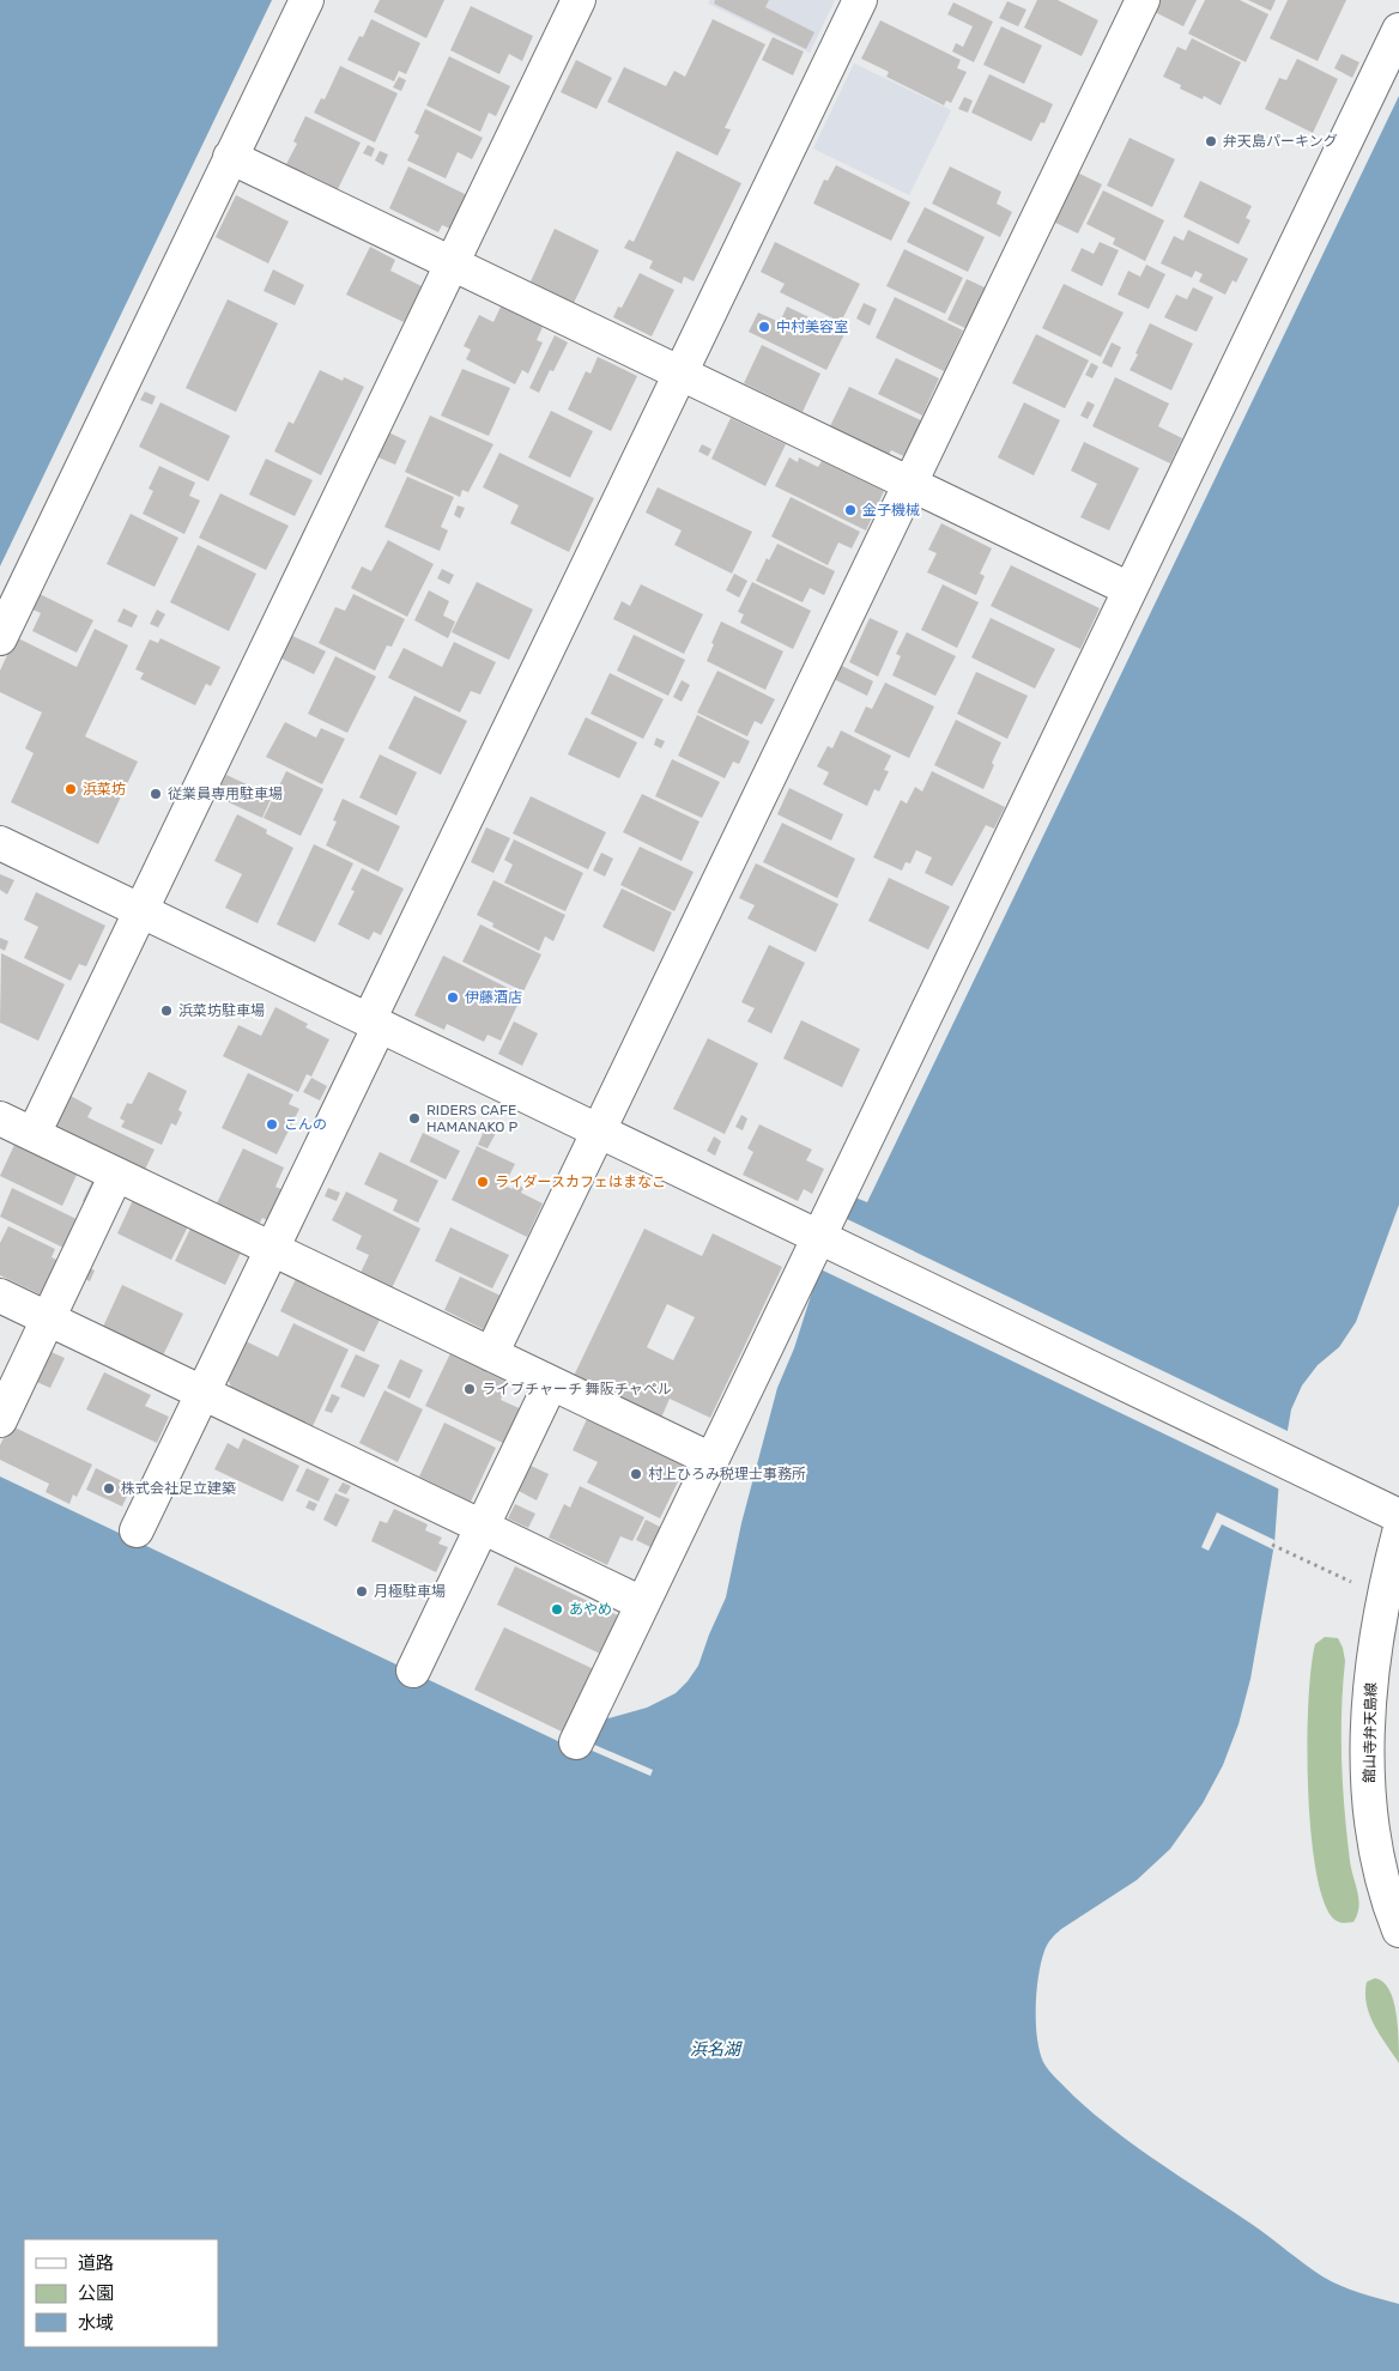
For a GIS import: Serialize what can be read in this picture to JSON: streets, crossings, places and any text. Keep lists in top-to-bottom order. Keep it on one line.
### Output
{"streets":{"street":["舘山寺弁天島線"]},"water":["浜名湖"],"places":["弁天島パーキング","中村美容室","金子機械","浜菜坊","従業員専用駐車場","伊藤酒店","浜菜坊駐車場","RIDERS CAFE HAMANAKO P","こんの","ライダースカフェはまなこ","ライブチャーチ 舞阪チャペル","村上ひろみ税理士事務所","株式会社足立建築","月極駐車場","あやめ"],"legend":["道路","公園","水域"]}
